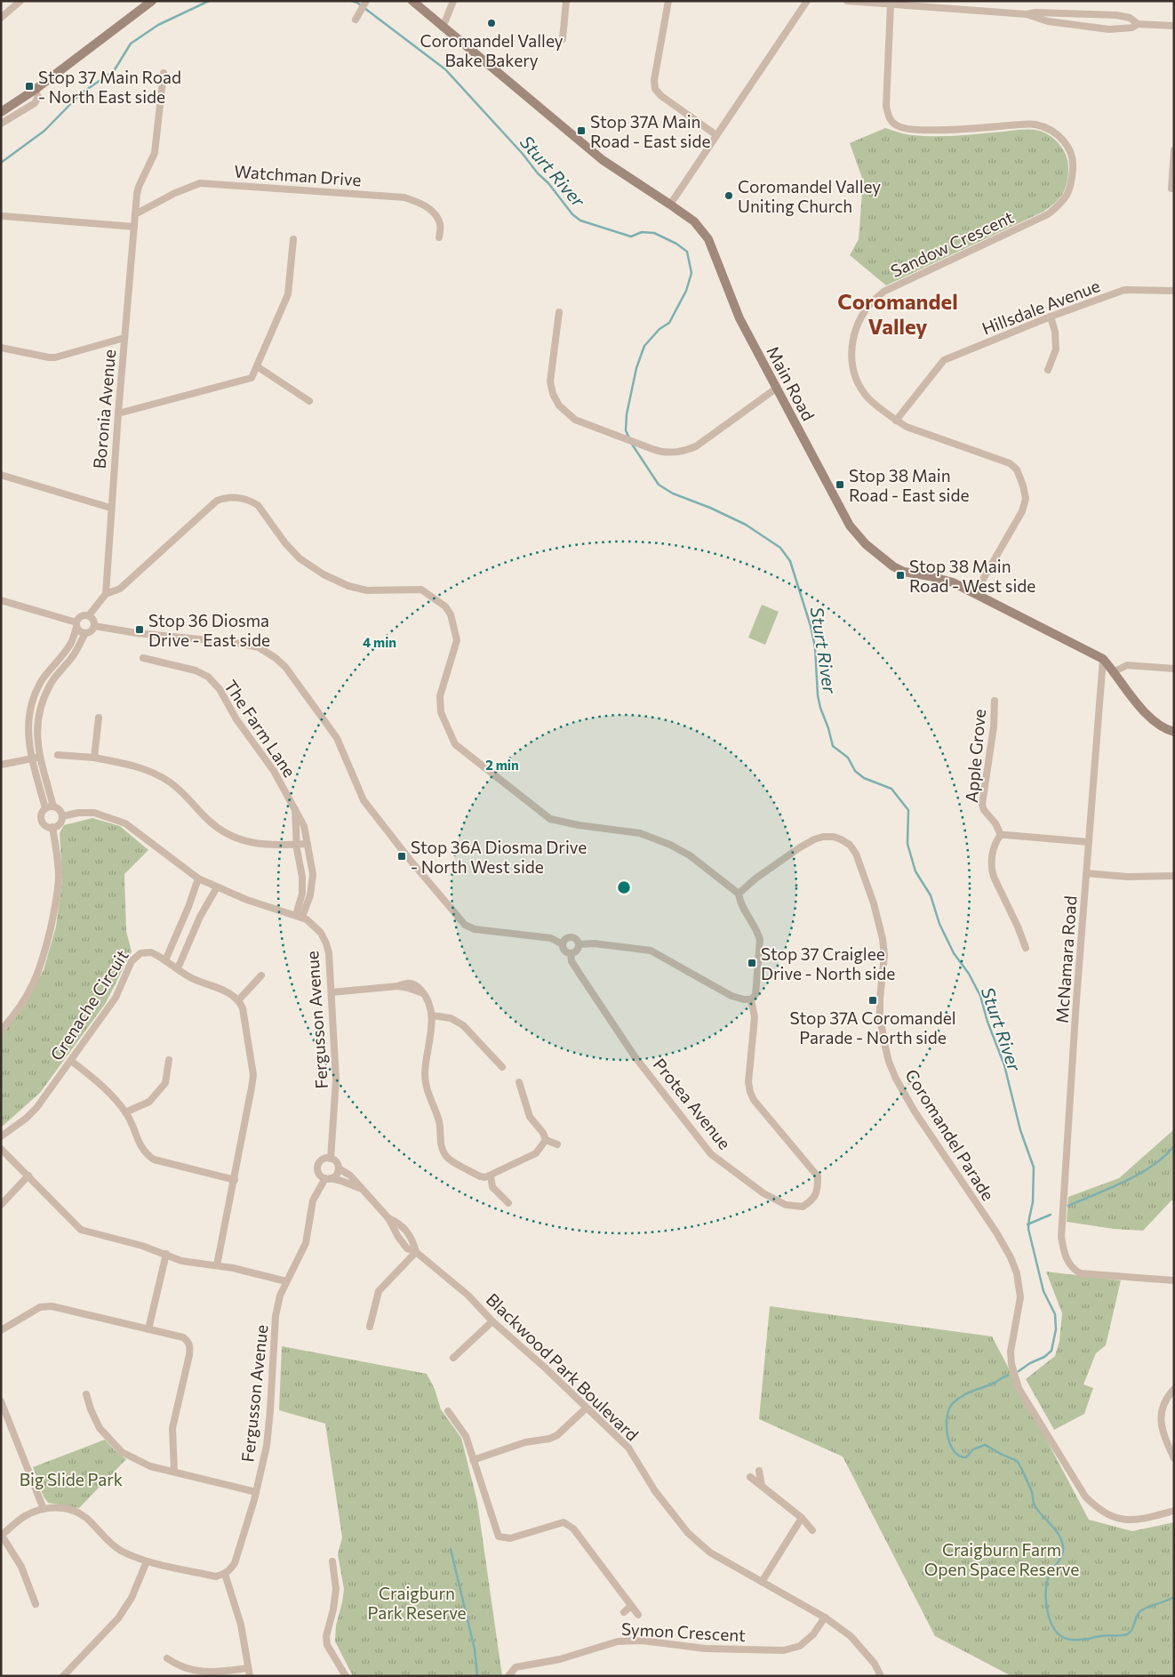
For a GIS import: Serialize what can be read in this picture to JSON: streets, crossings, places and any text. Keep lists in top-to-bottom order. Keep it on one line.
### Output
{"streets":{"main road":["Main Road"],"street":["Watchman Drive","Sandow Crescent","Hillsdale Avenue","Boronia Avenue","The Farm Lane","Apple Grove","McNamara Road","Grenache Circuit","Fergusson Avenue","Protea Avenue","Coromandel Parade","Blackwood Park Boulevard","Symon Crescent"]},"crossings":[["Watchman Drive","Boronia Avenue"],["Sandow Crescent","Hillsdale Avenue"],["Sandow Crescent","Main Road"],["Main Road","McNamara Road"],["The Farm Lane","Fergusson Avenue"],["Fergusson Avenue","Blackwood Park Boulevard"],["Blackwood Park Boulevard","Symon Crescent"]],"districts":["Coromandel Valley"],"water":["Sturt River"],"parks":["Big Slide Park","Craigburn Farm Open Space Reserve","Craigburn Park Reserve"],"places":{"other":["Coromandel Valley Bake Bakery","Coromandel Valley Uniting Church"],"transit":["Stop 37 Main Road - North East side","Stop 37A Main Road - East side","Stop 38 Main Road - East side","Stop 38 Main Road - West side","Stop 36 Diosma Drive - East side","Stop 36A Diosma Drive - North West side","Stop 37 Craiglee Drive - North side","Stop 37A Coromandel Parade - North side"]},"rings":["4 min","2 min"]}
